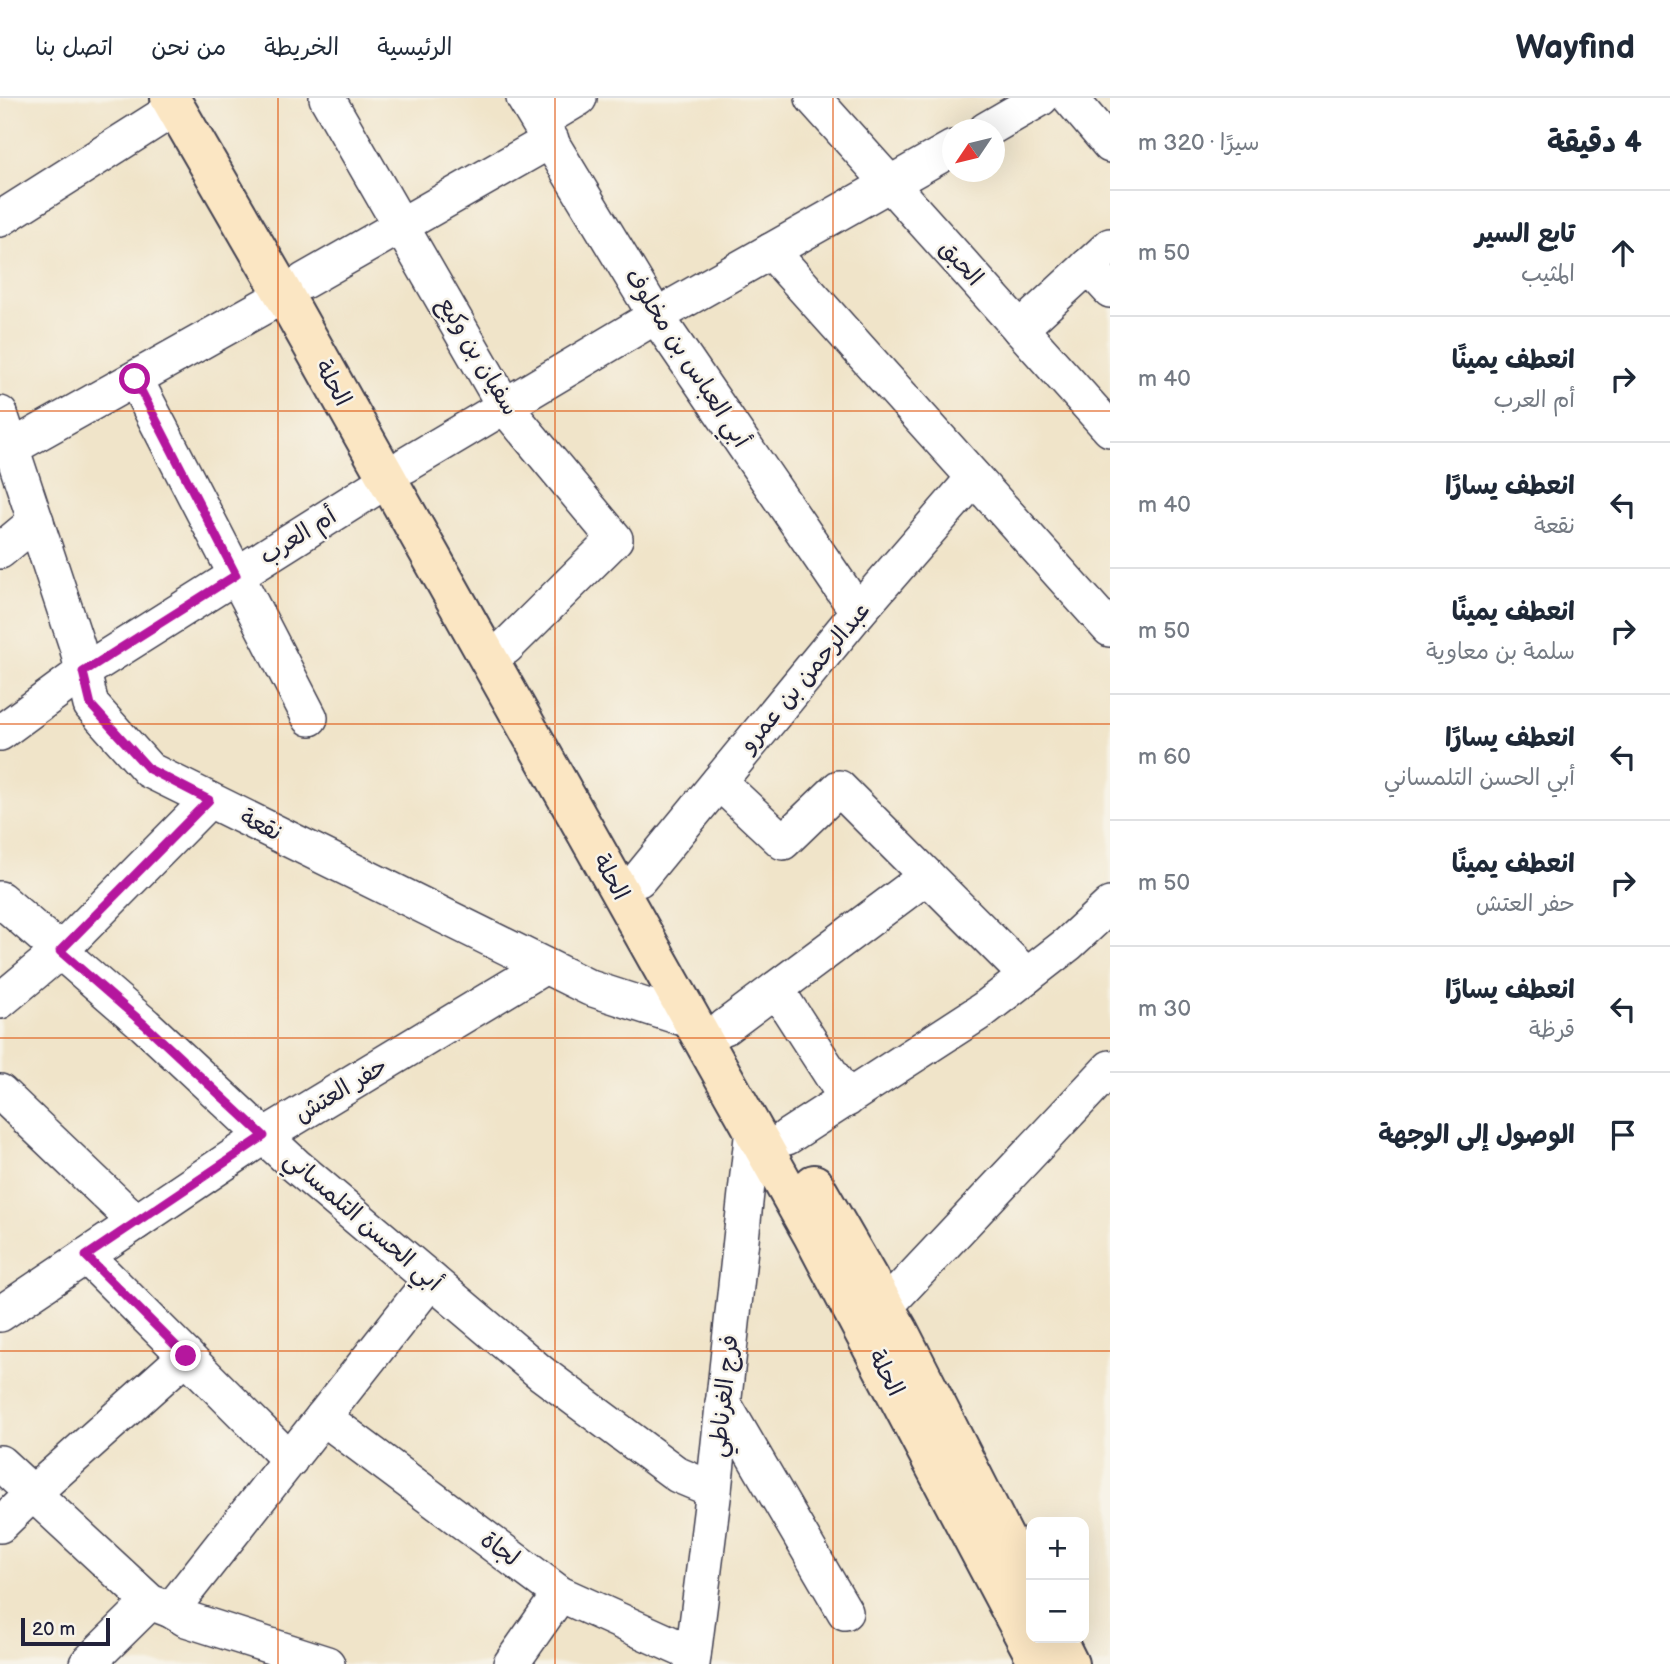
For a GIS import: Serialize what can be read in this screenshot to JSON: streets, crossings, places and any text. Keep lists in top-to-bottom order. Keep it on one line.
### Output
{"streets":{"main road":["الحلة"],"street":["الحبق","سفيان بن وكيع","أبي العباس بن مخلوف","أم العرب","عبدالرحمن بن عمرو","نقعة","حفر العتش","أبي الحسن التلمساني","فرج الغرناطي","لجاة"]},"crossings":[["الحبق","أم العرب"],["سفيان بن وكيع","الحلة"],["سفيان بن وكيع","أم العرب"],["أبي العباس بن مخلوف","أم العرب"],["أبي العباس بن مخلوف","عبدالرحمن بن عمرو"],["الحلة","أم العرب"],["الحلة","عبدالرحمن بن عمرو"],["الحلة","نقعة"],["الحلة","فرج الغرناطي"],["أم العرب","نقعة"],["نقعة","حفر العتش"],["حفر العتش","أبي الحسن التلمساني"],["أبي الحسن التلمساني","فرج الغرناطي"],["فرج الغرناطي","لجاة"]],"scale_bar":"20 m","north":"bottom left","page":{"header":"Wayfind","nav":["الرئيسية","الخريطة","من نحن","اتصل بنا"],"heading":["4 دقيقة","سيرًا · 320 m"],"list":[["تابع السير","المثيب","50 m"],["انعطف يمينًا","أم العرب","40 m"],["انعطف يسارًا","نقعة","40 m"],["انعطف يمينًا","سلمة بن معاوية","50 m"],["انعطف يسارًا","أبي الحسن التلمساني","60 m"],["انعطف يمينًا","حفر العتش","50 m"],["انعطف يسارًا","قرظة","30 m"],"الوصول إلى الوجهة"],"map_buttons":["+","−"],"scale":"20 m"}}
